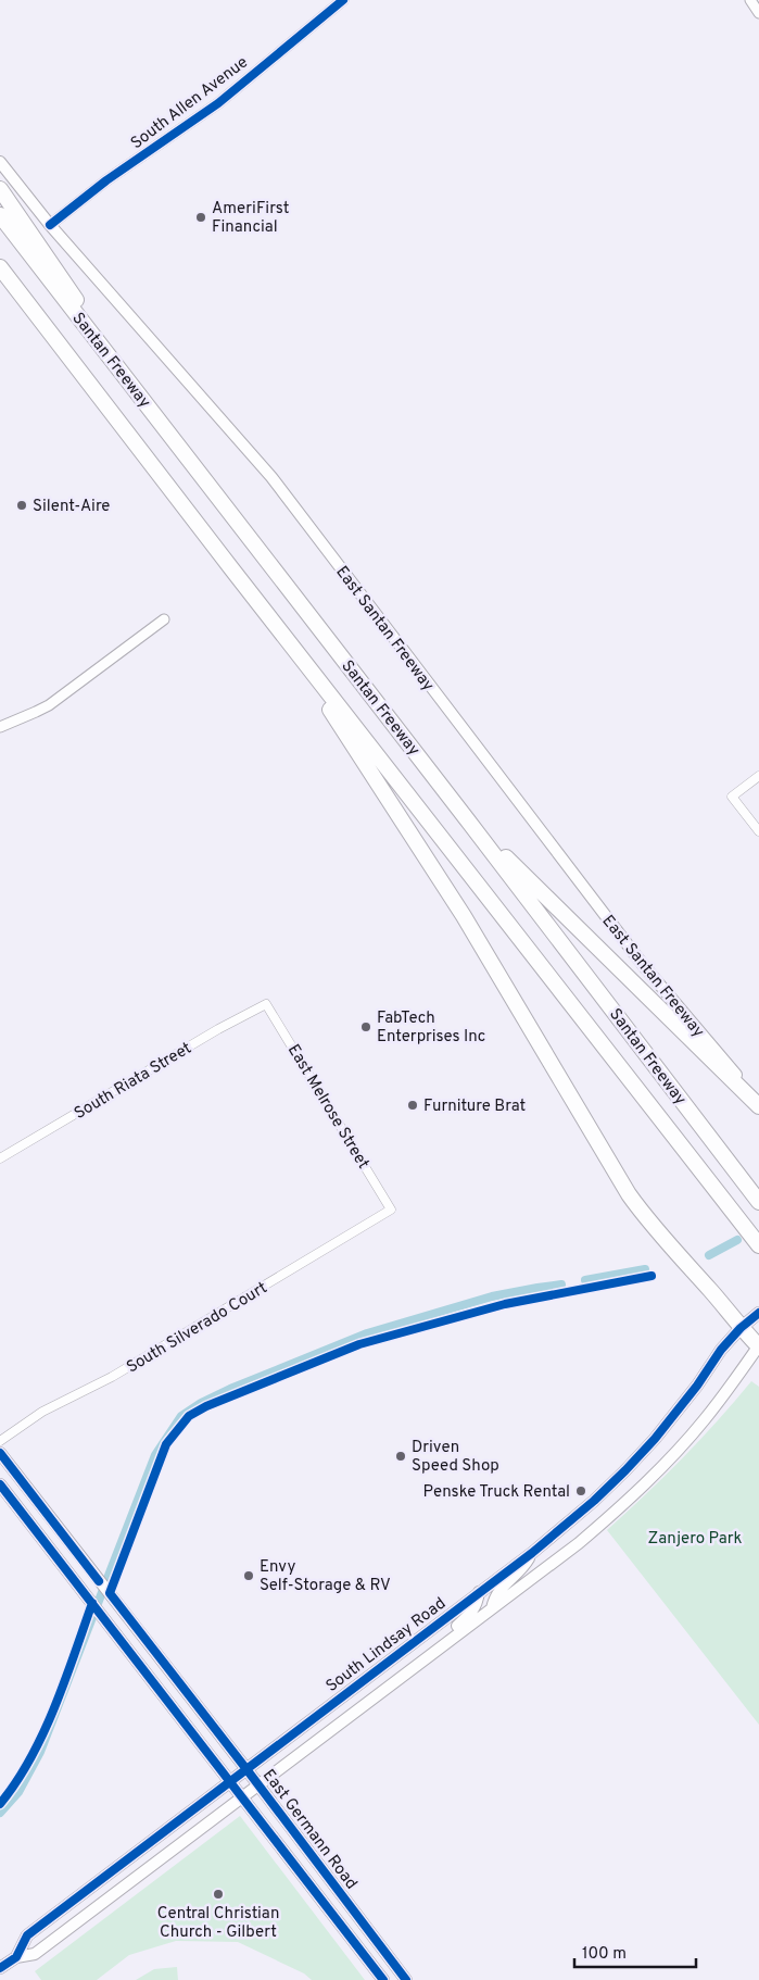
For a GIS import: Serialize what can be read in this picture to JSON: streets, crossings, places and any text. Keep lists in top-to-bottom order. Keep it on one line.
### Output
{"streets":{"highway":["Santan Freeway"],"main road":["East Santan Freeway","South Lindsay Road","East Germann Road"],"street":["South Allen Avenue","South Riata Street","East Melrose Street","South Silverado Court"]},"crossings":[["South Allen Avenue","East Santan Freeway"],["South Riata Street","East Melrose Street"],["East Melrose Street","South Silverado Court"],["South Lindsay Road","East Germann Road"]],"parks":["Zanjero Park"],"places":["AmeriFirst Financial","Silent-Aire","FabTech Enterprises Inc","Furniture Brat","Driven Speed Shop","Penske Truck Rental","Envy Self-Storage & RV","Central Christian Church - Gilbert"],"scale_bar":"100 m"}
